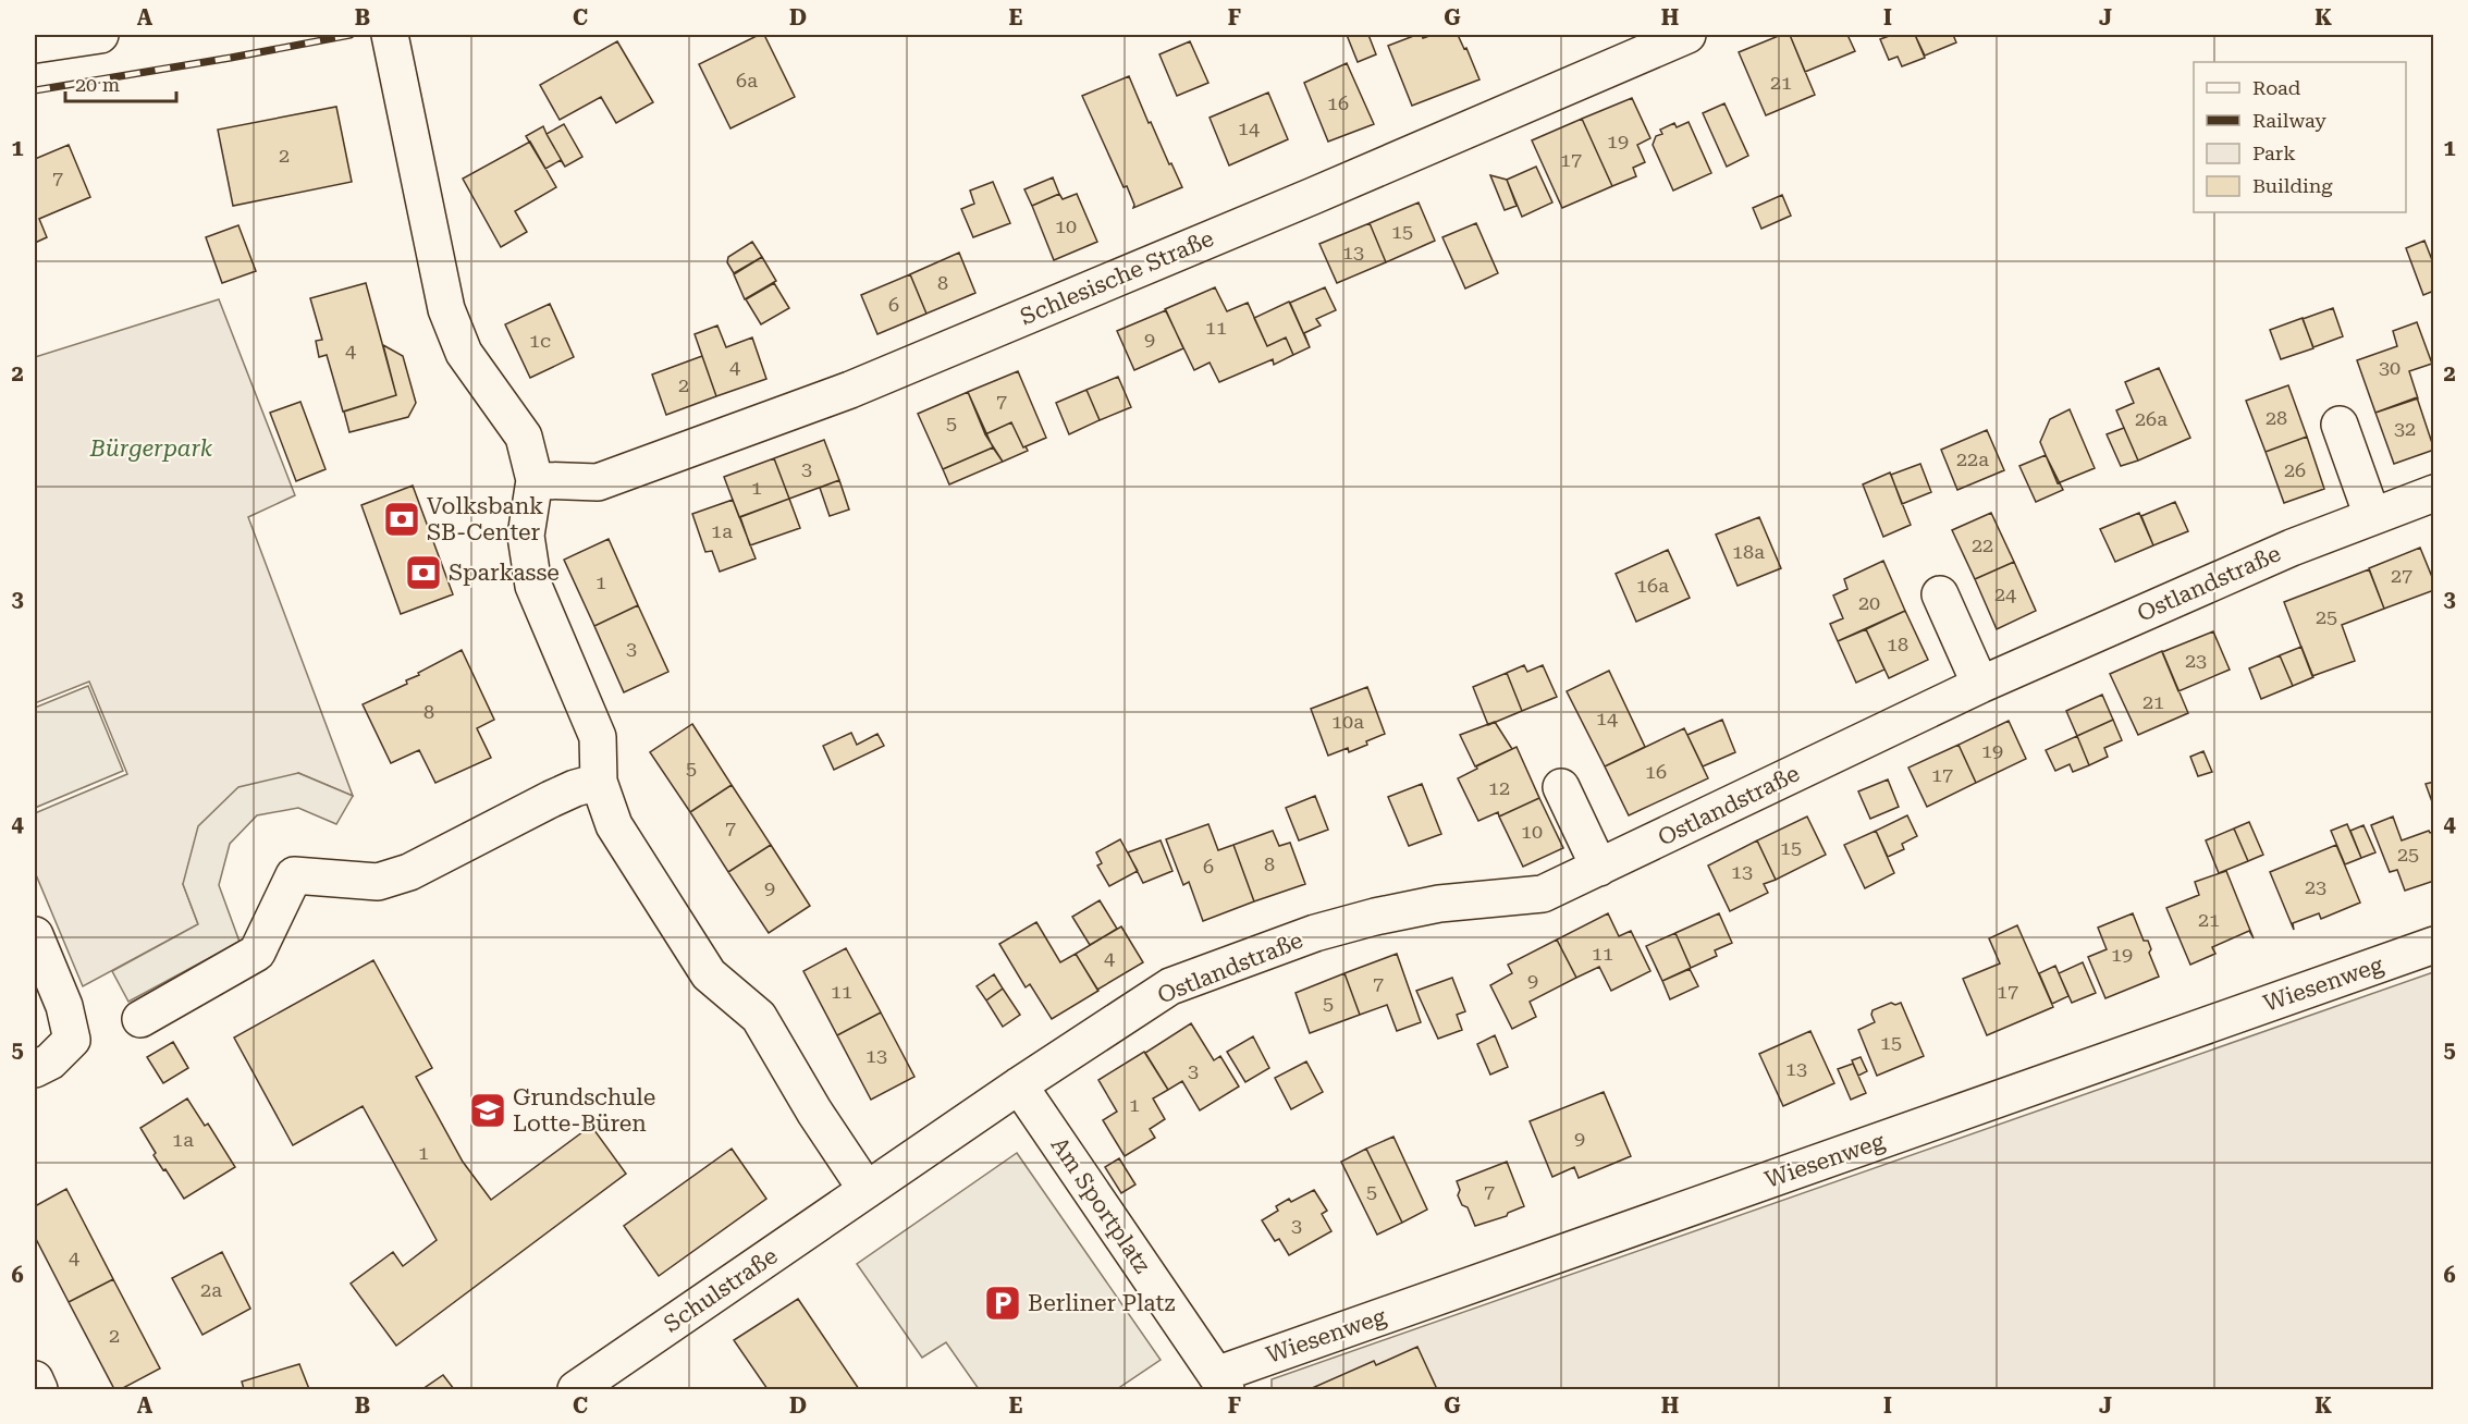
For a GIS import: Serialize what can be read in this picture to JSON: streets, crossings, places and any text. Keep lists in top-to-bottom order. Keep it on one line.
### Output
{"streets":{"street":["Schlesische Straße","Ostlandstraße","Wiesenweg","Am Sportplatz","Schulstraße"]},"crossings":[["Ostlandstraße","Am Sportplatz"],["Wiesenweg","Am Sportplatz"]],"parks":["Bürgerpark"],"places":{"bank":["Volksbank SB-Center","Sparkasse"],"school or university":["Grundschule Lotte-Büren"],"parking":["Berliner Platz"]},"house_numbers":["6a","21","16","14","19","2","17","7","10","15","13","8","6","11","9","1c","4","4","30","2","7","28","26a","5","32","22a","3","26","1","1a","22","18a","27","1","16a","24","20","25","18","3","23","21","8","14","10a","19","5","16","17","12","7","10","15","25","8","6","13","23","9","21","11","19","4","9","7","11","17","5","15","13","13","3","1","9","1a","1","5","7","3","4","2a","2"],"legend":["Road","Railway","Park","Building"],"scale_bar":"20 m","grid":{"columns":["A","B","C","D","E","F","G","H","I","J","K"],"rows":["1","2","3","4","5","6"]}}
